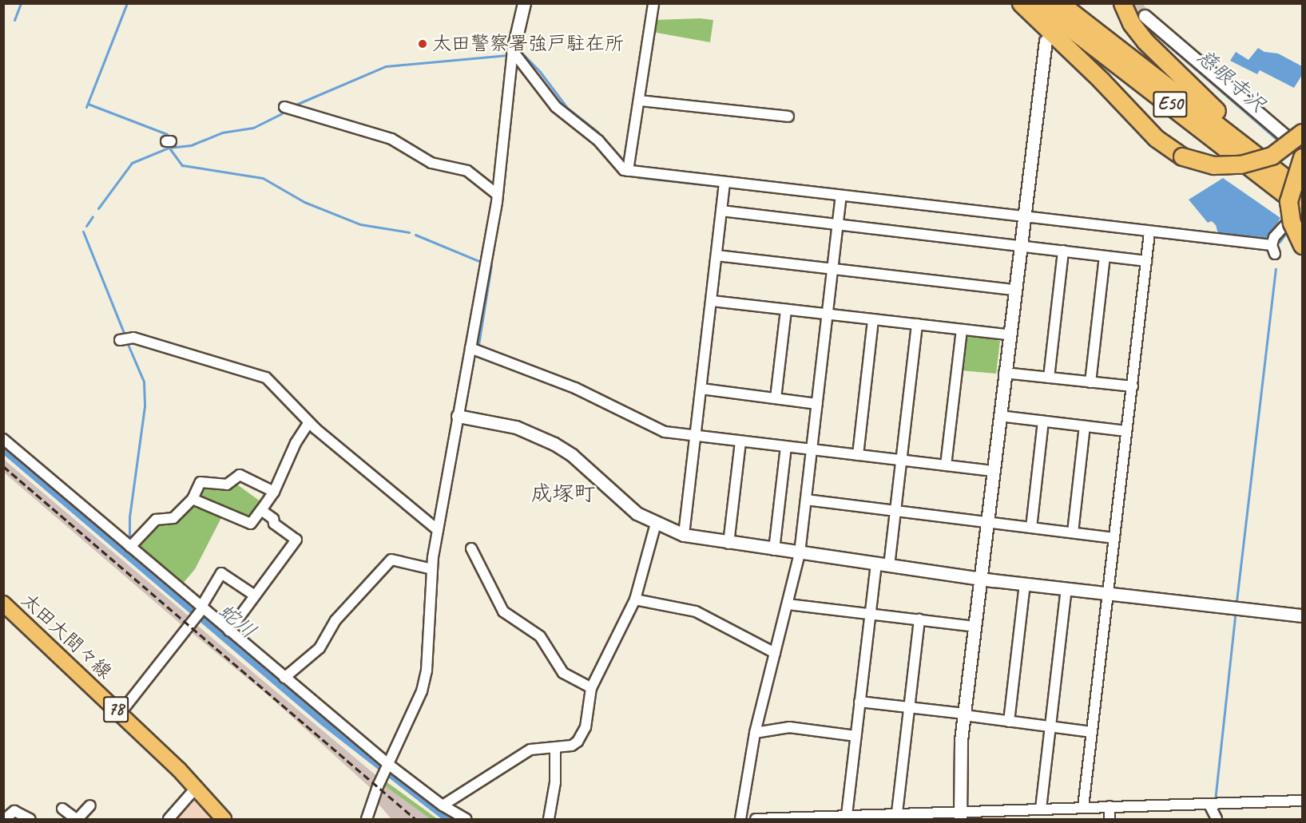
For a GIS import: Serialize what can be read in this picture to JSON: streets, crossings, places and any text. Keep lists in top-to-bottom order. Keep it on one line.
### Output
{"streets":{"highway":["E50"],"main road":["太田大間々線","78"]},"districts":["成塚町"],"water":["慈眼寺沢","蛇川"],"places":["太田警察署強戸駐在所"]}
